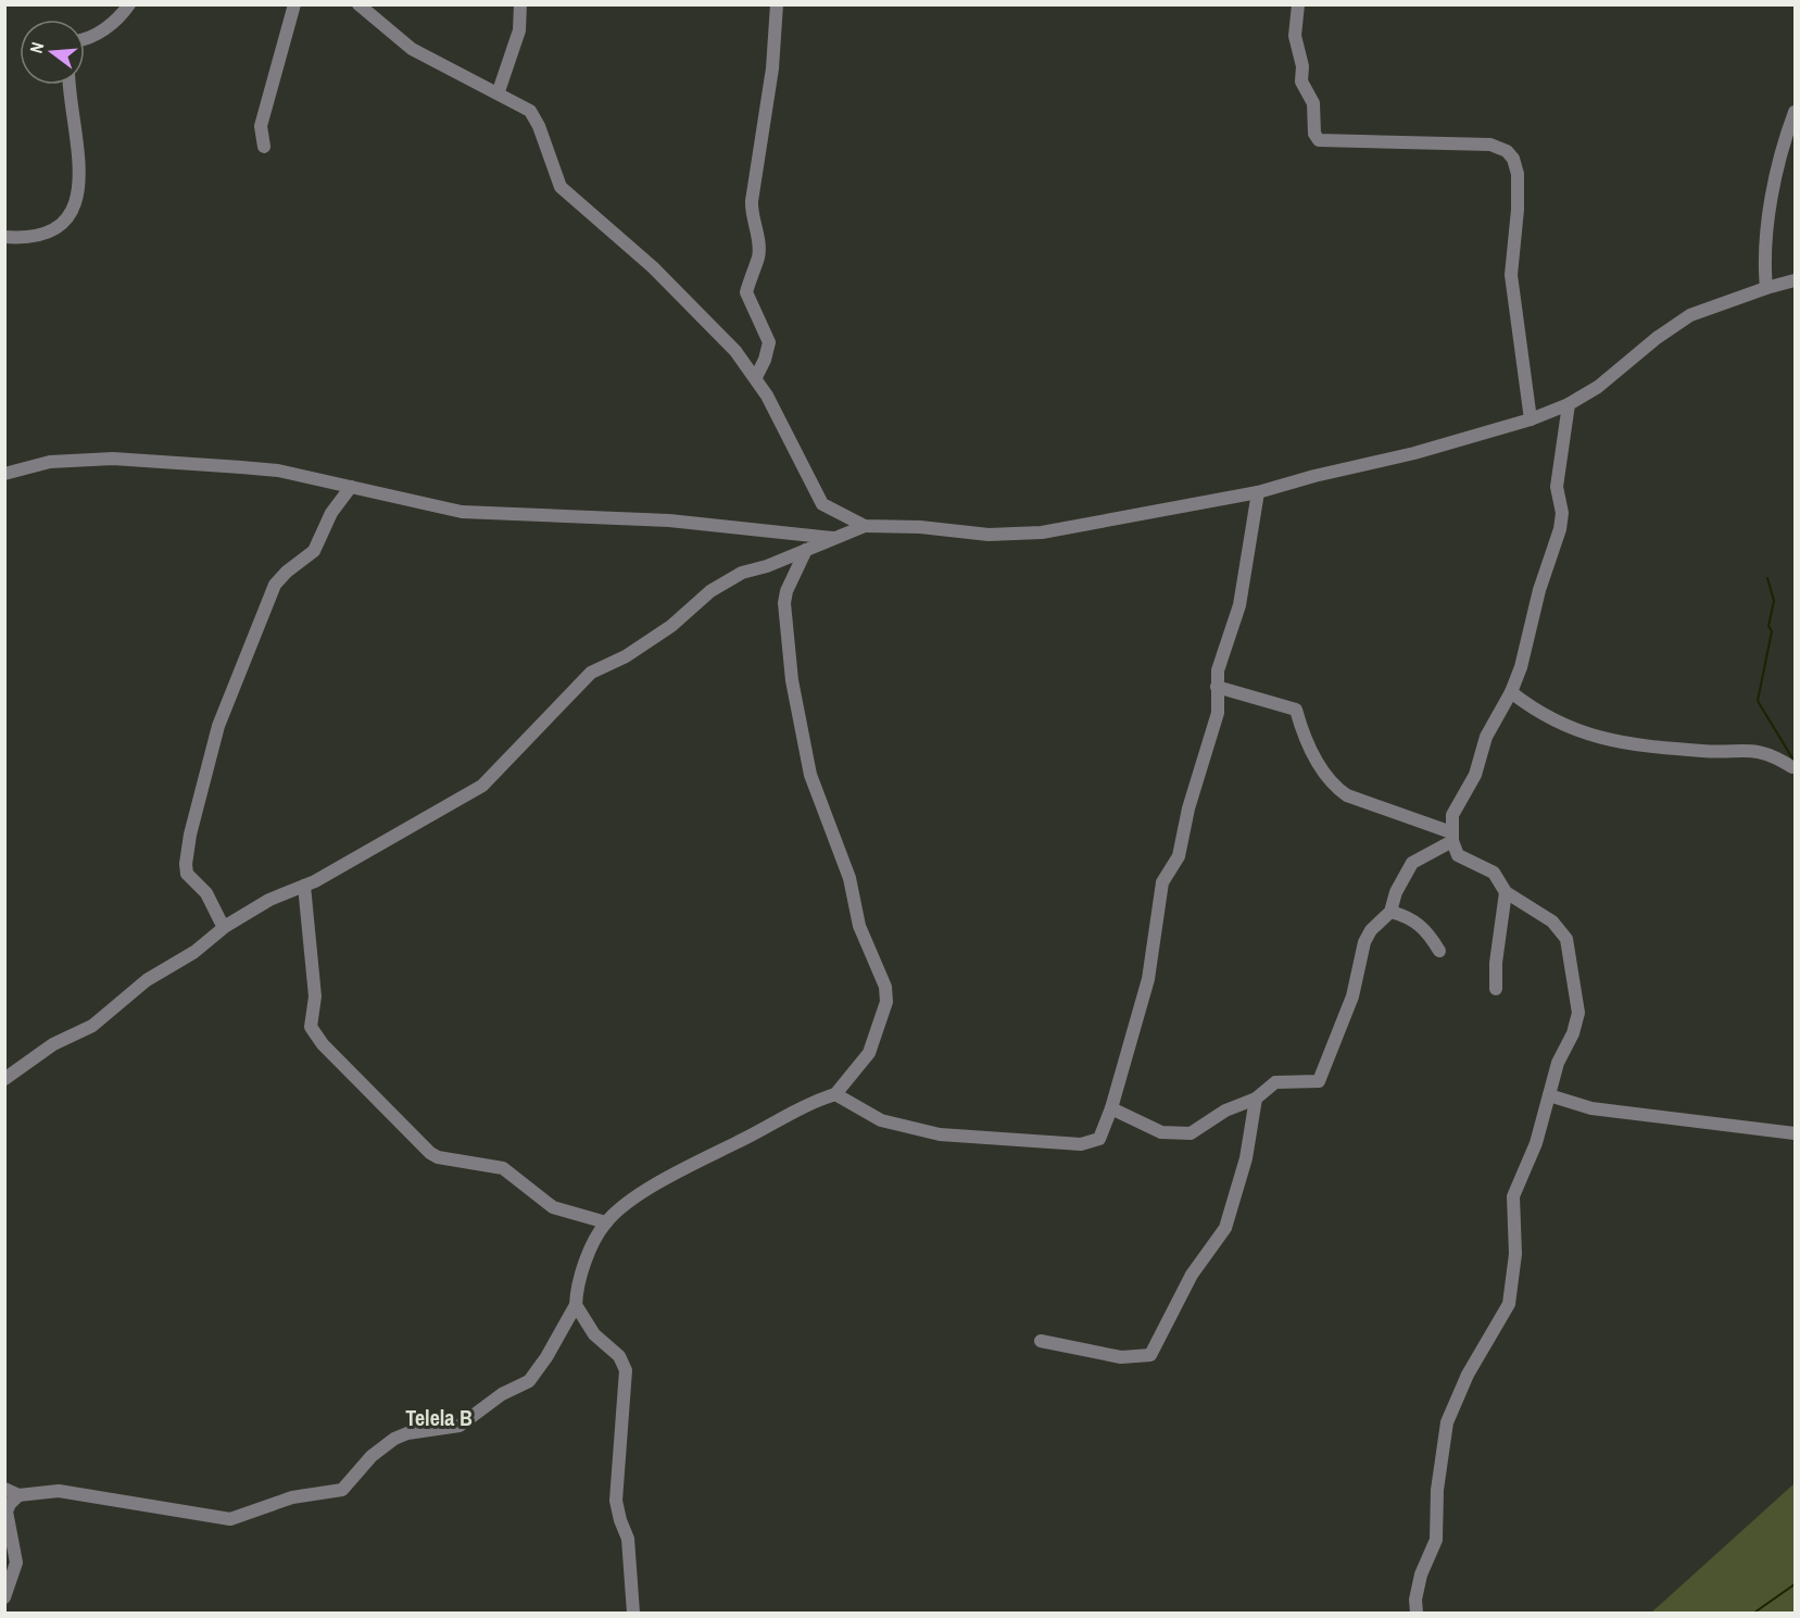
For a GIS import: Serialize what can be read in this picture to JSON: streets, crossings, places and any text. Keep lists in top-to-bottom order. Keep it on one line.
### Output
{"districts":["Telela B"],"north":"left"}
